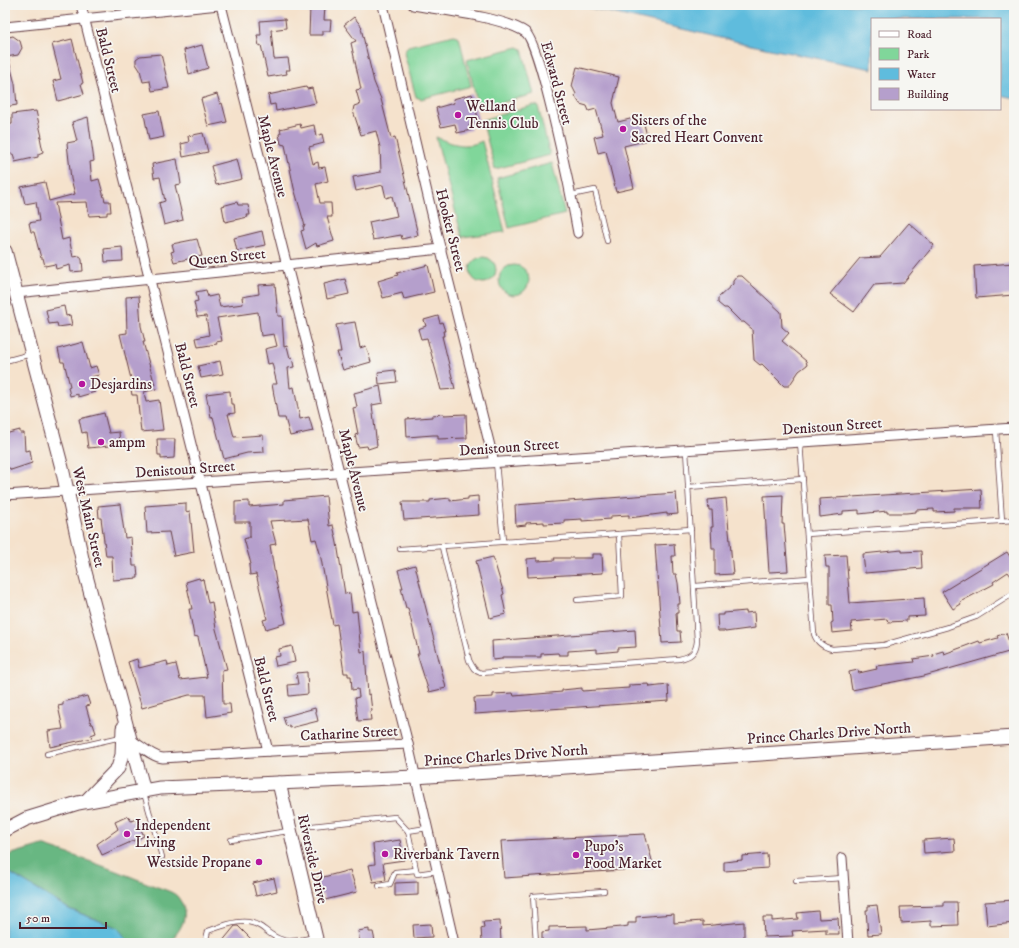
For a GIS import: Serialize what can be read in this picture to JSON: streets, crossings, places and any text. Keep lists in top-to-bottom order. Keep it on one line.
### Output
{"streets":{"main road":["West Main Street","Prince Charles Drive North","Riverside Drive"],"street":["Bald Street","Edward Street","Maple Avenue","Hooker Street","Queen Street","Denistoun Street","Catharine Street"]},"crossings":[["Bald Street","Queen Street"],["Bald Street","Denistoun Street"],["Bald Street","Catharine Street"],["Maple Avenue","Queen Street"],["Maple Avenue","Denistoun Street"],["Maple Avenue","Catharine Street"],["Maple Avenue","Prince Charles Drive North"],["Hooker Street","Queen Street"],["Hooker Street","Denistoun Street"],["Queen Street","West Main Street"],["Denistoun Street","West Main Street"],["West Main Street","Catharine Street"],["West Main Street","Prince Charles Drive North"],["Prince Charles Drive North","Riverside Drive"]],"places":["Welland Tennis Club","Sisters of the Sacred Heart Convent","Desjardins","ampm","Independent Living","Riverbank Tavern","Pupo's Food Market","Westside Propane"],"legend":["Road","Park","Water","Building"],"scale_bar":"50 m"}
